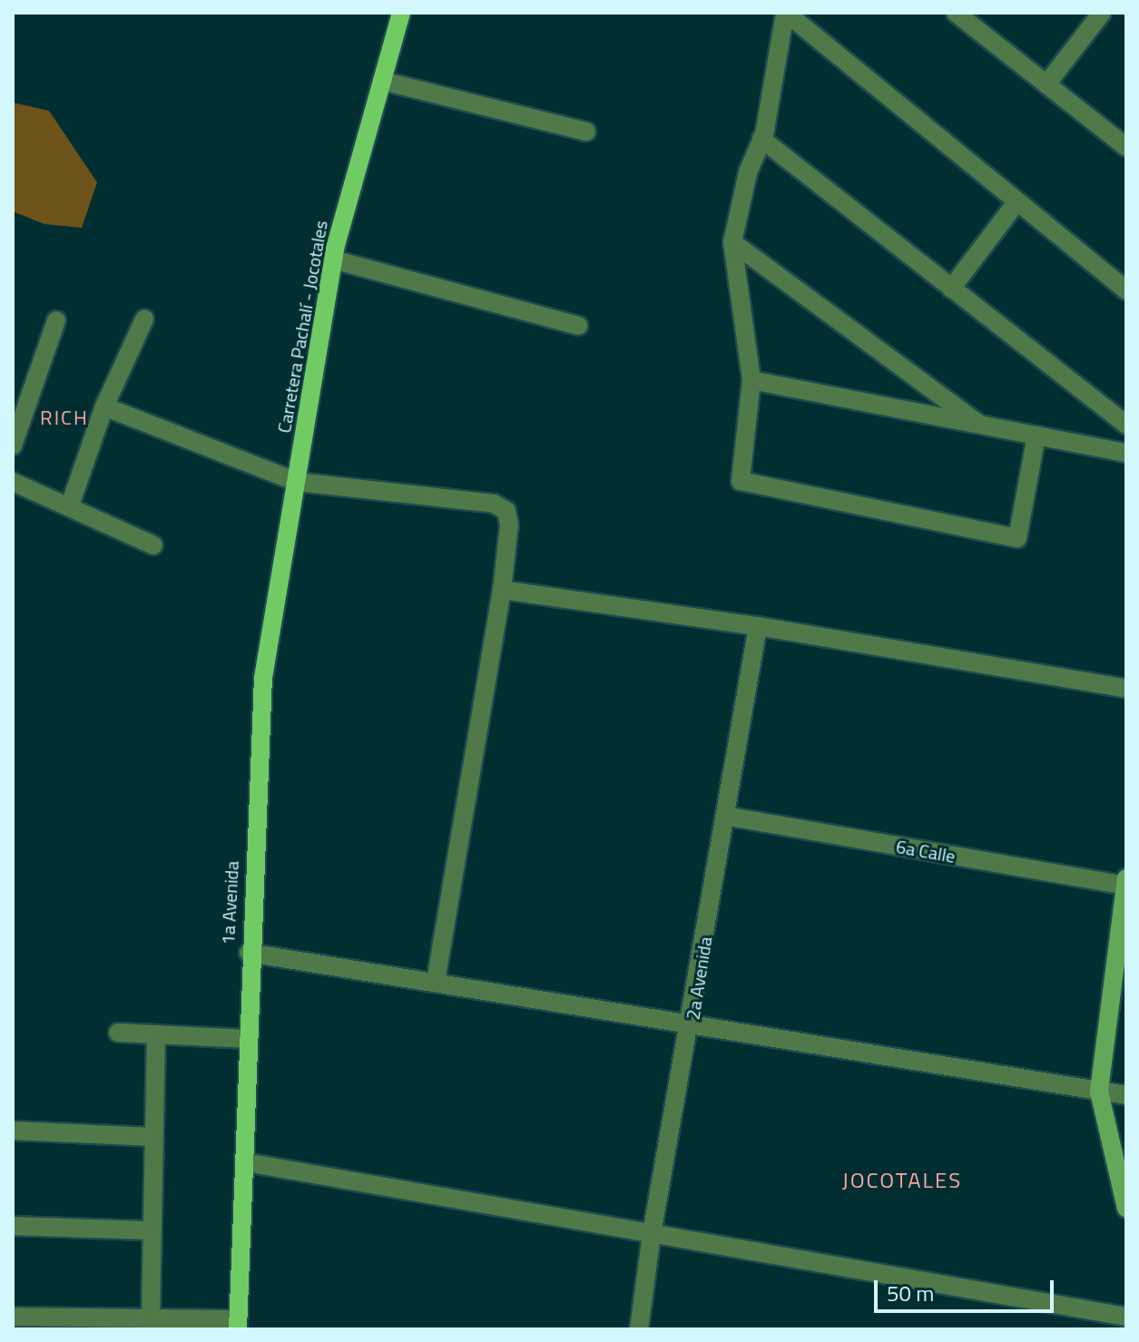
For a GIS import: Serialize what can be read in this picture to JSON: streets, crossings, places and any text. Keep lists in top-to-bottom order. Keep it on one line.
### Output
{"streets":{"main road":["Carretera Pachalí - Jocotales","1a Avenida"],"street":["6a Calle","2a Avenida"]},"crossings":[["Carretera Pachalí - Jocotales","1a Avenida"],["6a Calle","2a Avenida"]],"districts":["RICH","JOCOTALES"],"scale_bar":"50 m"}
